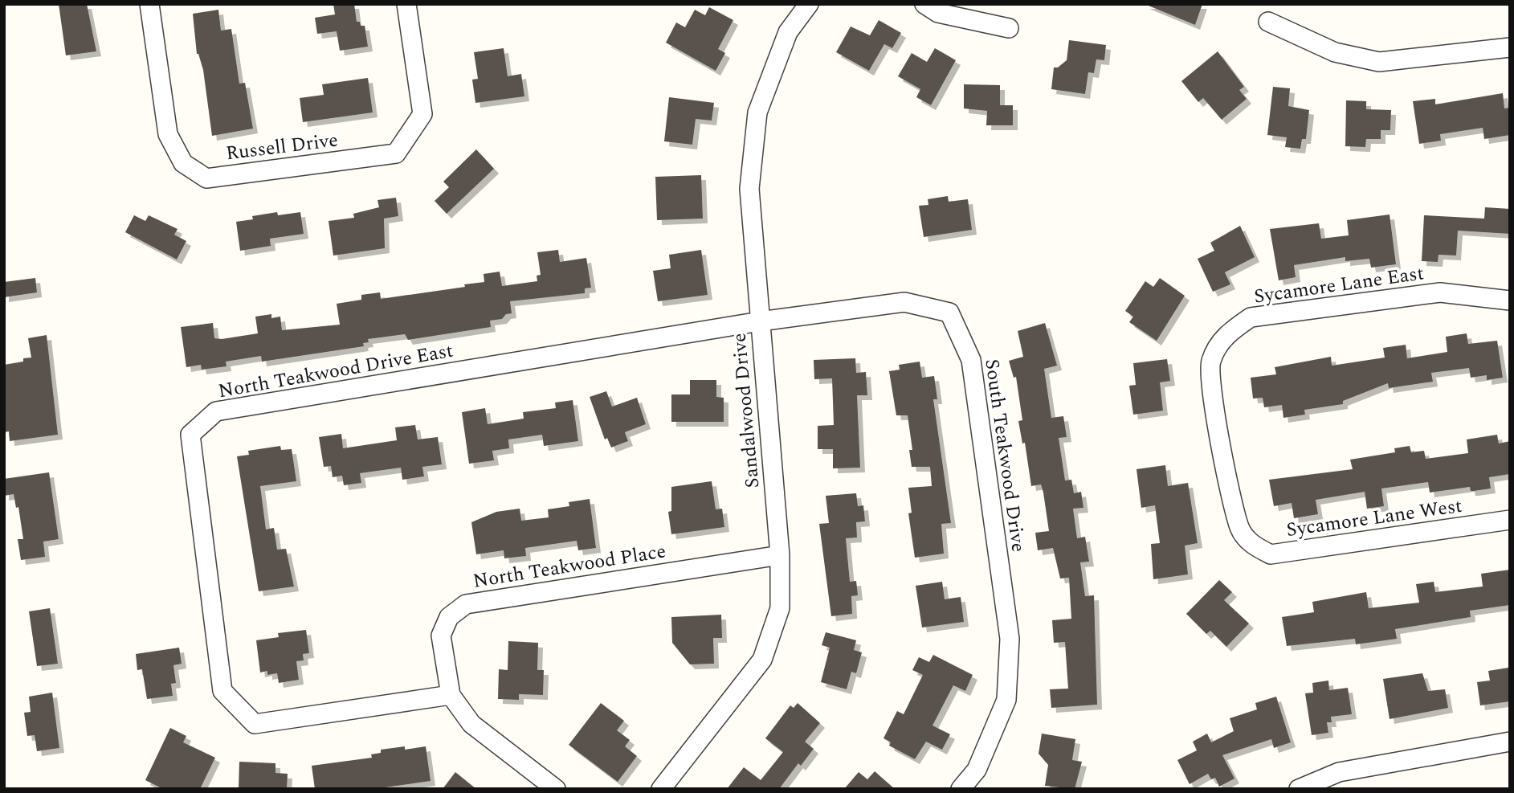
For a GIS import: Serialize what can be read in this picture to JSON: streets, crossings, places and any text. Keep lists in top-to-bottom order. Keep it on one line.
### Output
{"streets":{"street":["Russell Drive","Sycamore Lane East","North Teakwood Drive East","Sandalwood Drive","South Teakwood Drive","Sycamore Lane West","North Teakwood Place"]},"crossings":[["Sycamore Lane East","Sycamore Lane West"],["North Teakwood Drive East","Sandalwood Drive"],["North Teakwood Drive East","South Teakwood Drive"],["North Teakwood Drive East","North Teakwood Place"],["Sandalwood Drive","South Teakwood Drive"],["Sandalwood Drive","North Teakwood Place"]]}
